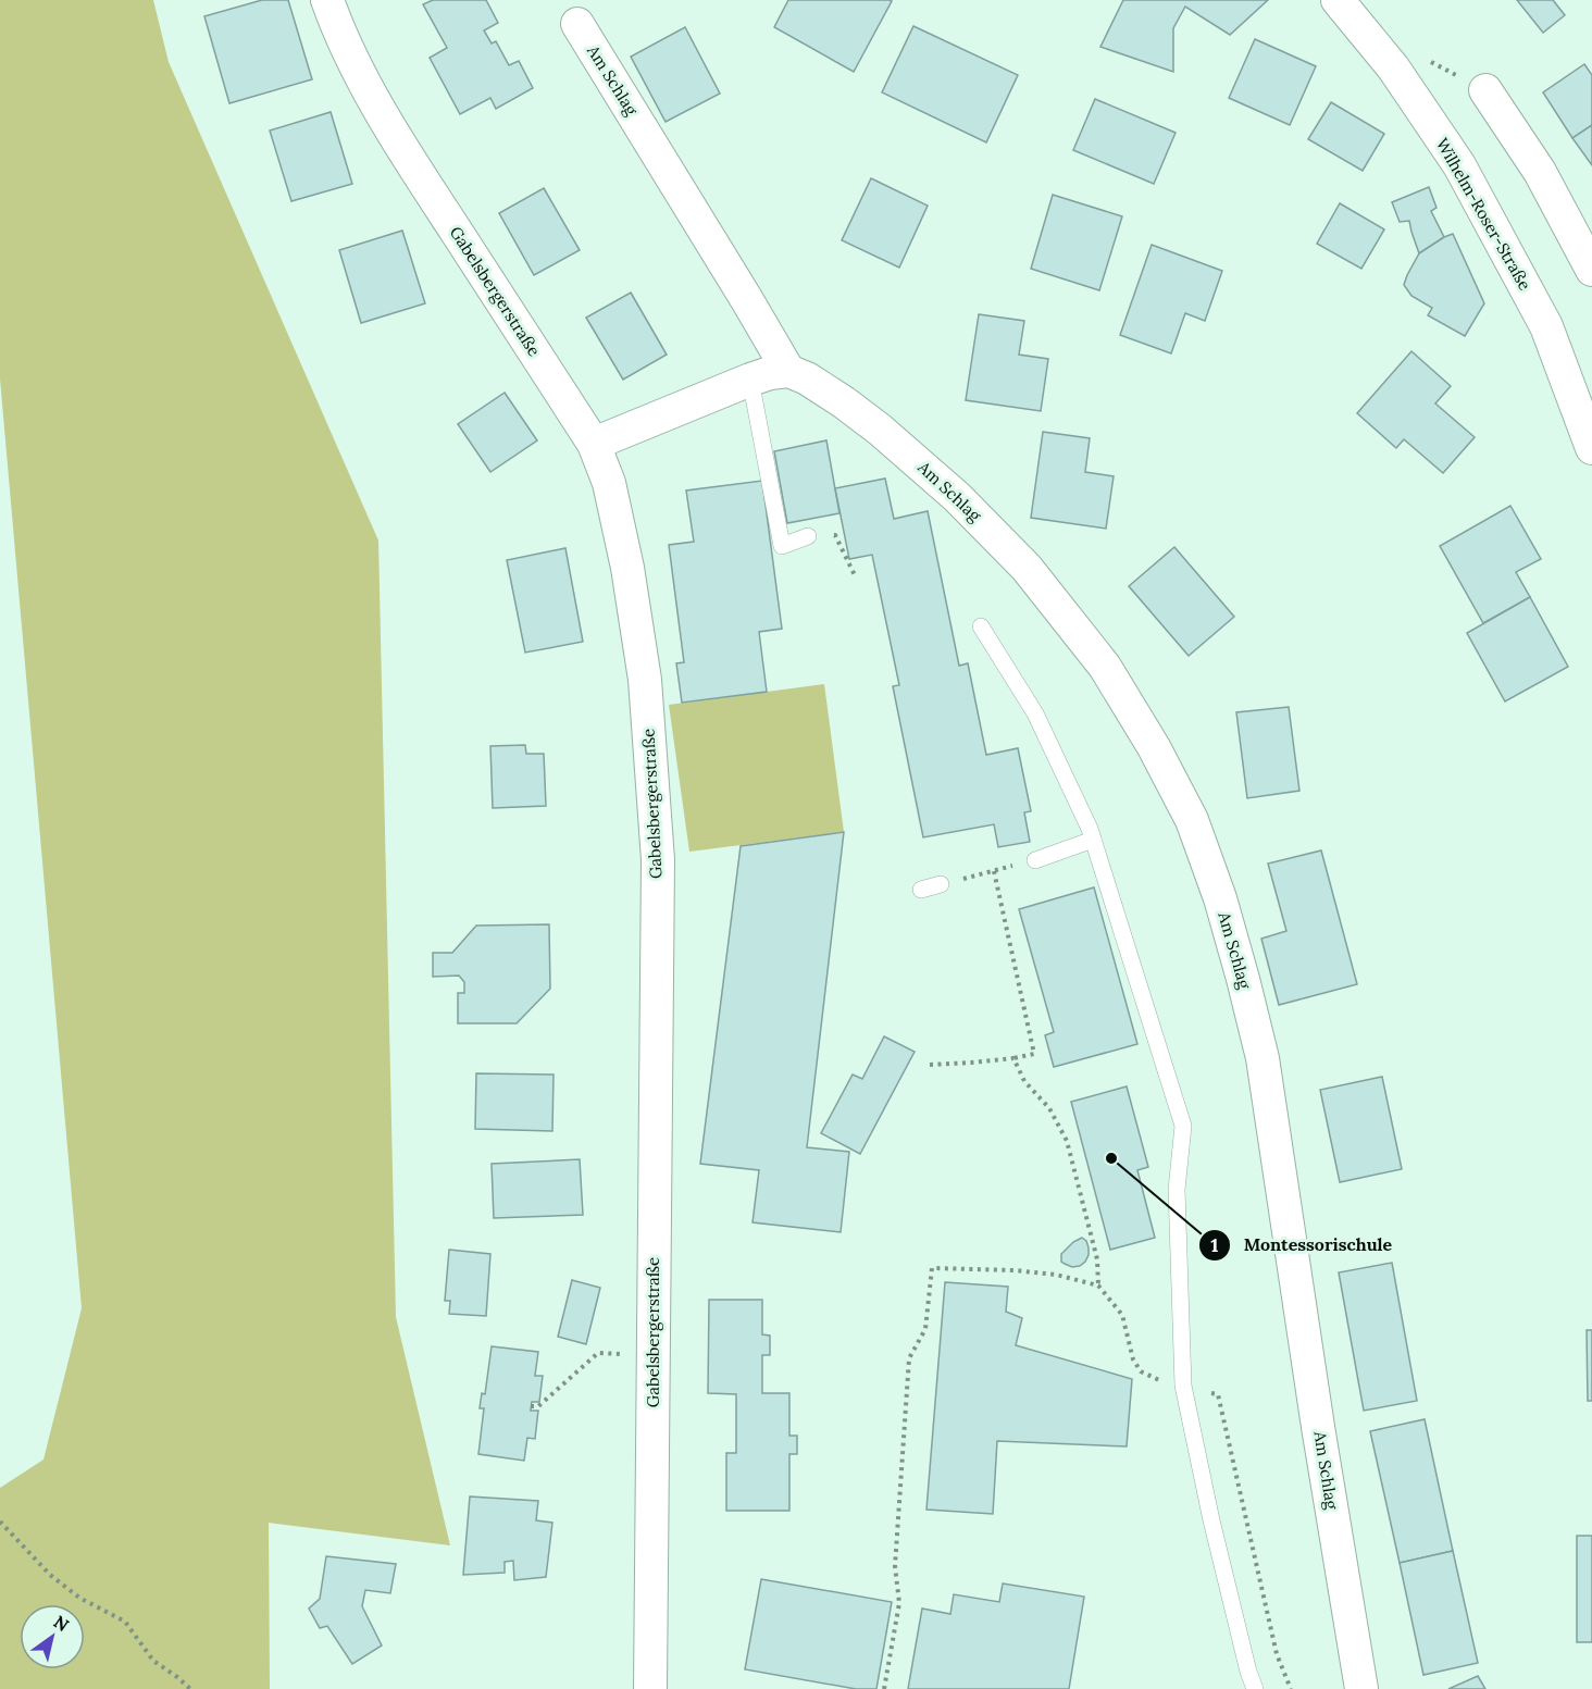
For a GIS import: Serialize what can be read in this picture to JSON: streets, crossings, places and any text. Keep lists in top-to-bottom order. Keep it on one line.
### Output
{"streets":{"street":["Am Schlag","Wilhelm-Roser-Straße","Gabelsbergerstraße"]},"places":["Montessorischule"],"north":"top right"}
